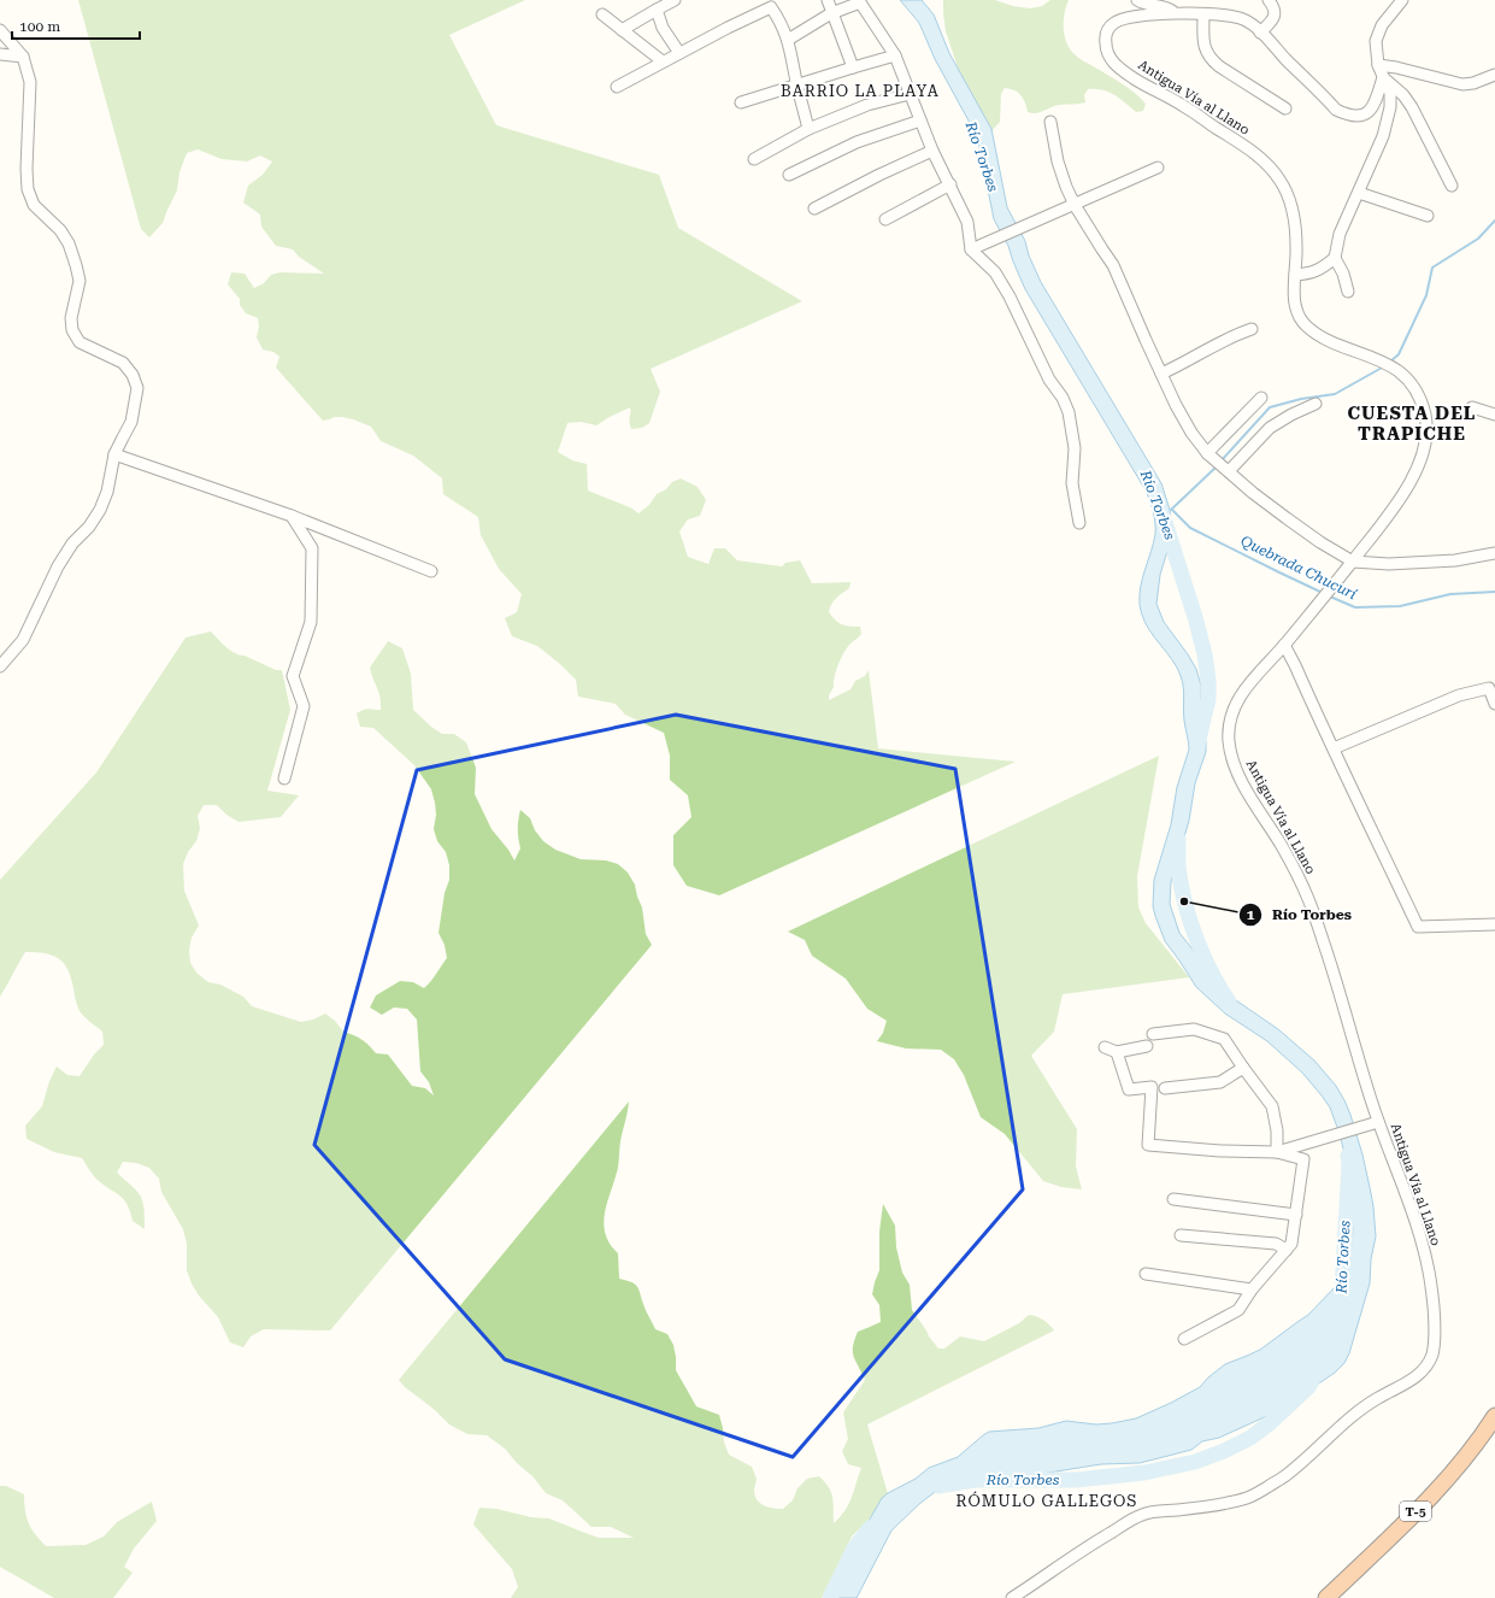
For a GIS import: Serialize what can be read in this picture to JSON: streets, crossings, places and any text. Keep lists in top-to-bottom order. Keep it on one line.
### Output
{"streets":{"highway":["T-5"],"street":["Antigua Vía al Llano"]},"districts":["BARRIO LA PLAYA","CUESTA DEL TRAPICHE","RÓMULO GALLEGOS"],"water":["Río Torbes","Quebrada Chucurí"],"places":["Río Torbes"],"scale_bar":"100 m"}
